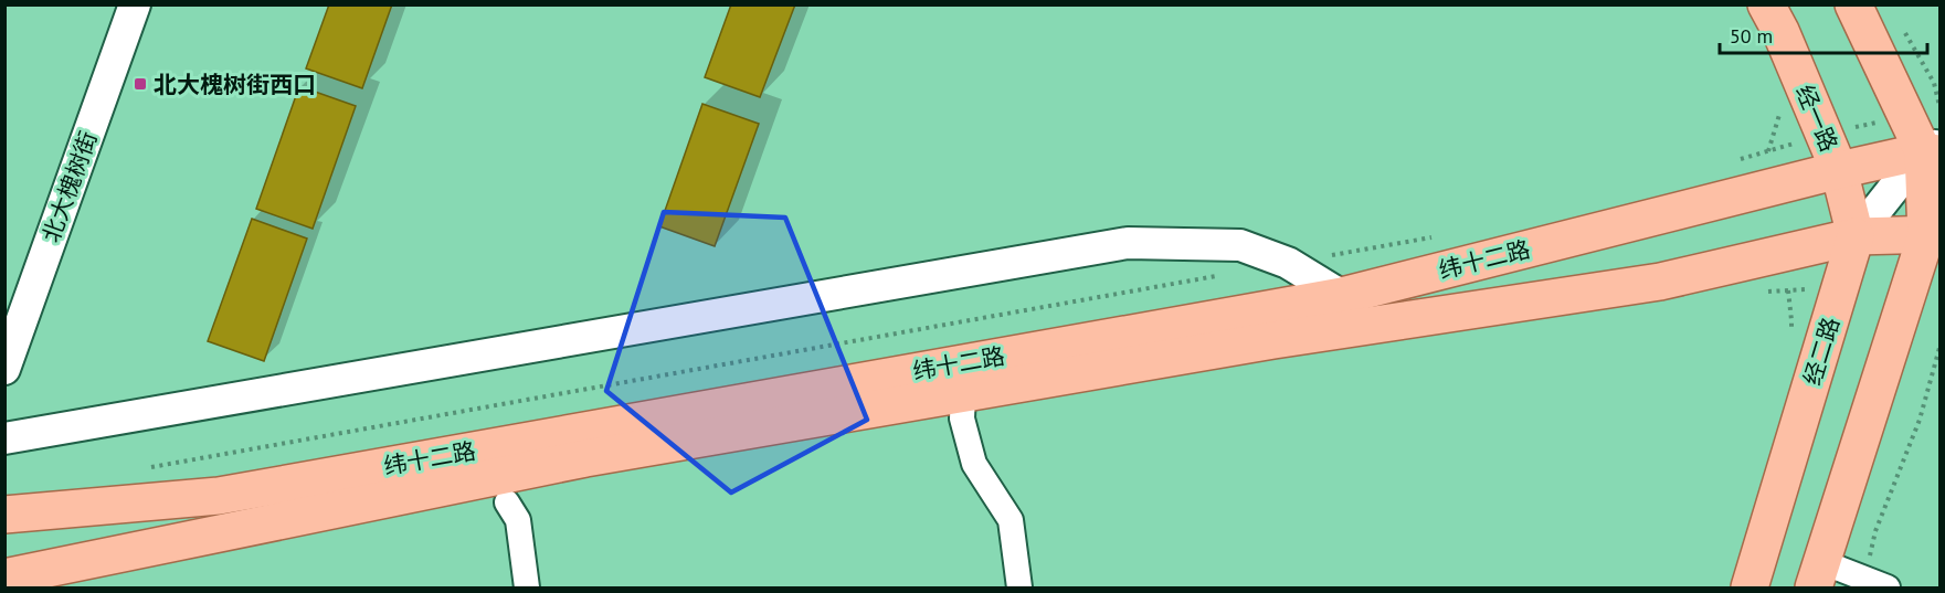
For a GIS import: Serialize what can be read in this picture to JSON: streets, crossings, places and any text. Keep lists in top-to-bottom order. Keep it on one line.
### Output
{"streets":{"main road":["经一路","纬十二路","经二路"],"street":["北大槐树街"]},"crossings":[["经一路","纬十二路"],["经一路","经二路"],["纬十二路","经二路"]],"places":{"transit":["北大槐树街西口"]},"scale_bar":"50 m"}
